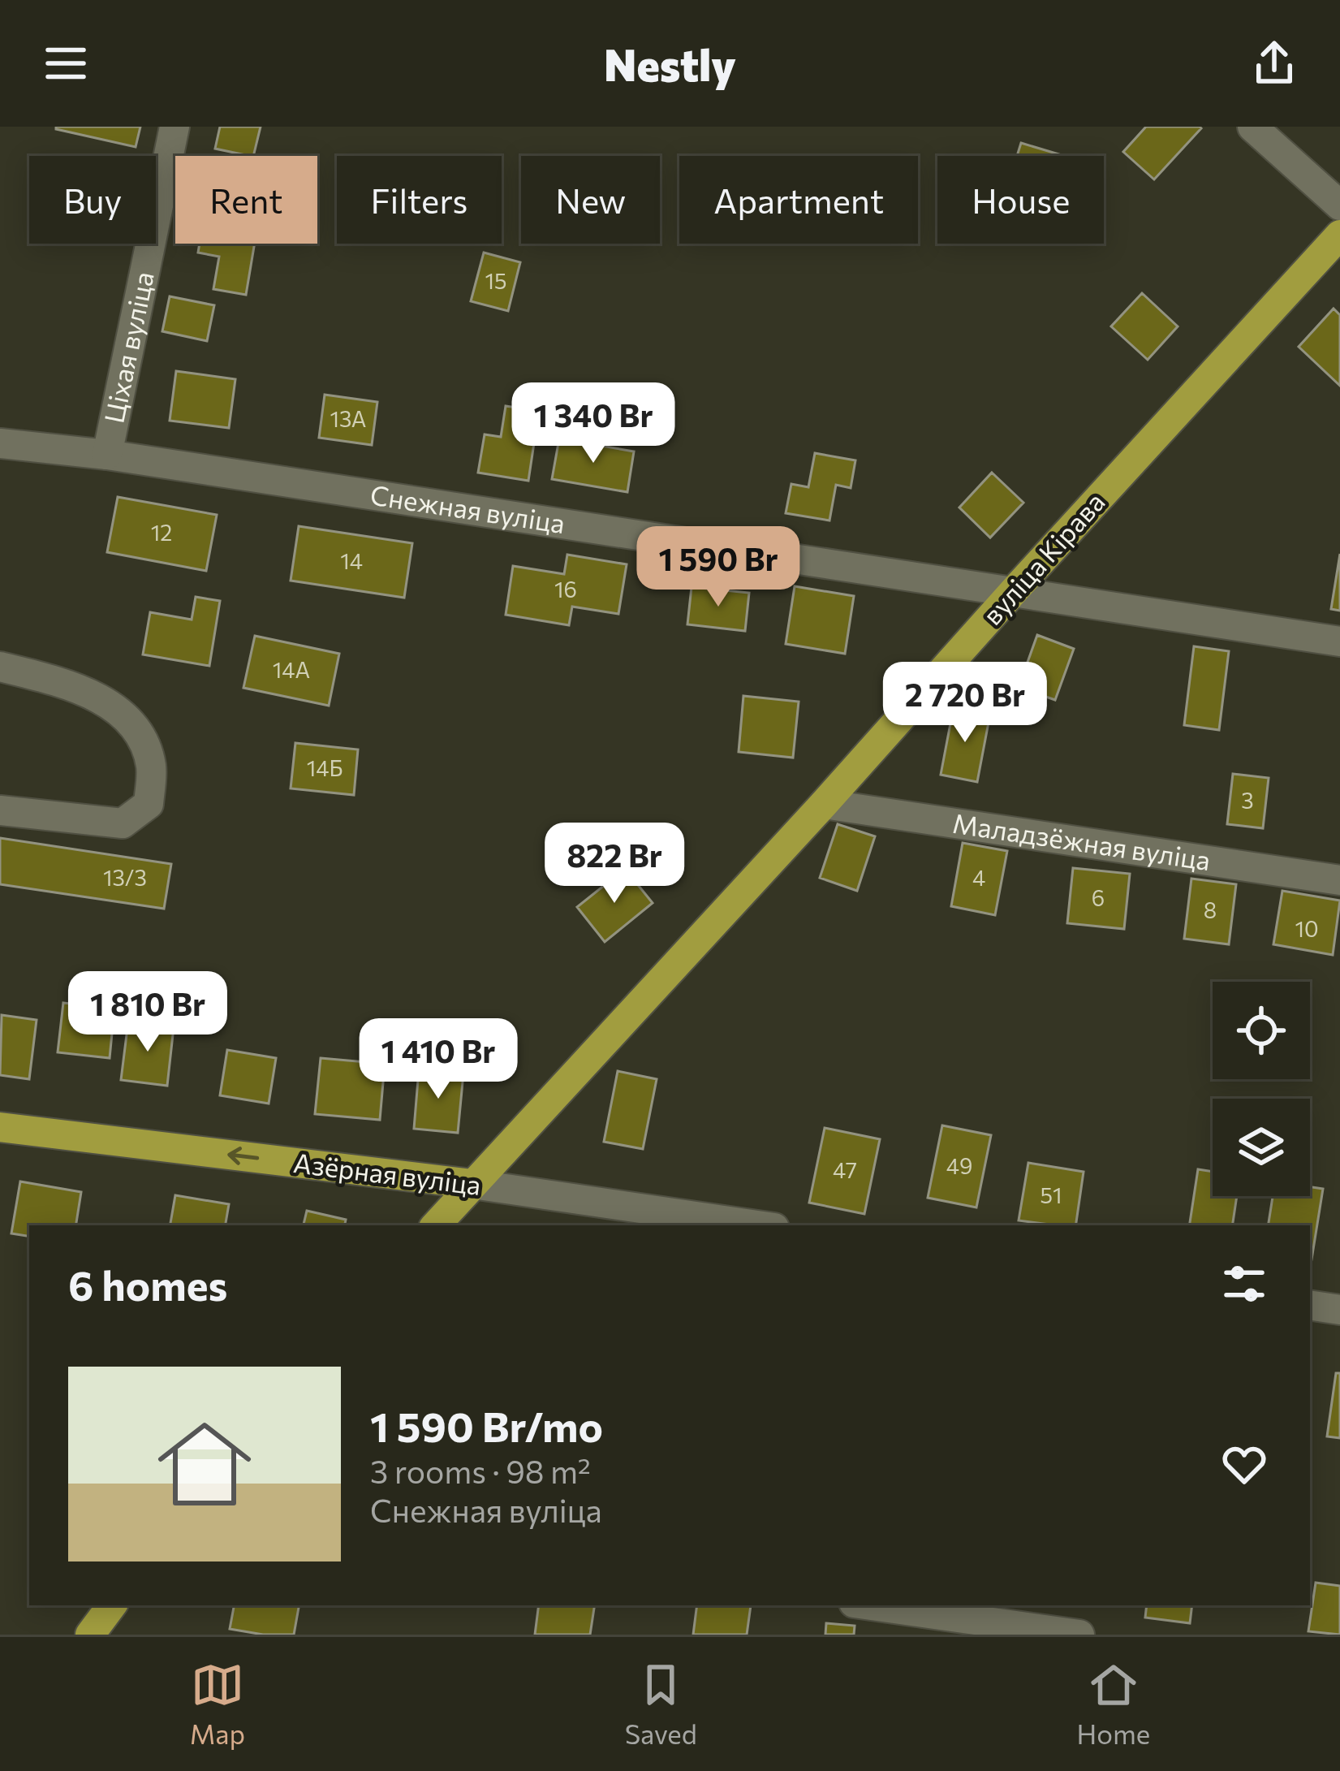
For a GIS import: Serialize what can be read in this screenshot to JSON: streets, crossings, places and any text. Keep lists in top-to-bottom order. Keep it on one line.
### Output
{"streets":{"main road":["вуліца Кірава","Азёрная вуліца"],"street":["Ціхая вуліца","Снежная вуліца","Маладзёжная вуліца"]},"crossings":[["Ціхая вуліца","Снежная вуліца"],["Снежная вуліца","вуліца Кірава"],["вуліца Кірава","Маладзёжная вуліца"],["вуліца Кірава","Азёрная вуліца"]],"one_way":["Азёрная вуліца"],"house_numbers":["15","13А","12","14","16","14А","14Б","3","13/3","4","6","8","10","49","47","51"],"page":{"header":"Nestly","chip":["Buy","Rent","Filters","New","Apartment","House"],"price":["1 340 Br","1 590 Br","2 720 Br","822 Br","1 810 Br","1 410 Br"],"heading":"6 homes","list":[{"name":"1 590 Br/mo","note":"3 rooms · 98 m² · Снежная вуліца"}],"tabs":["Map","Saved","Home"]}}
